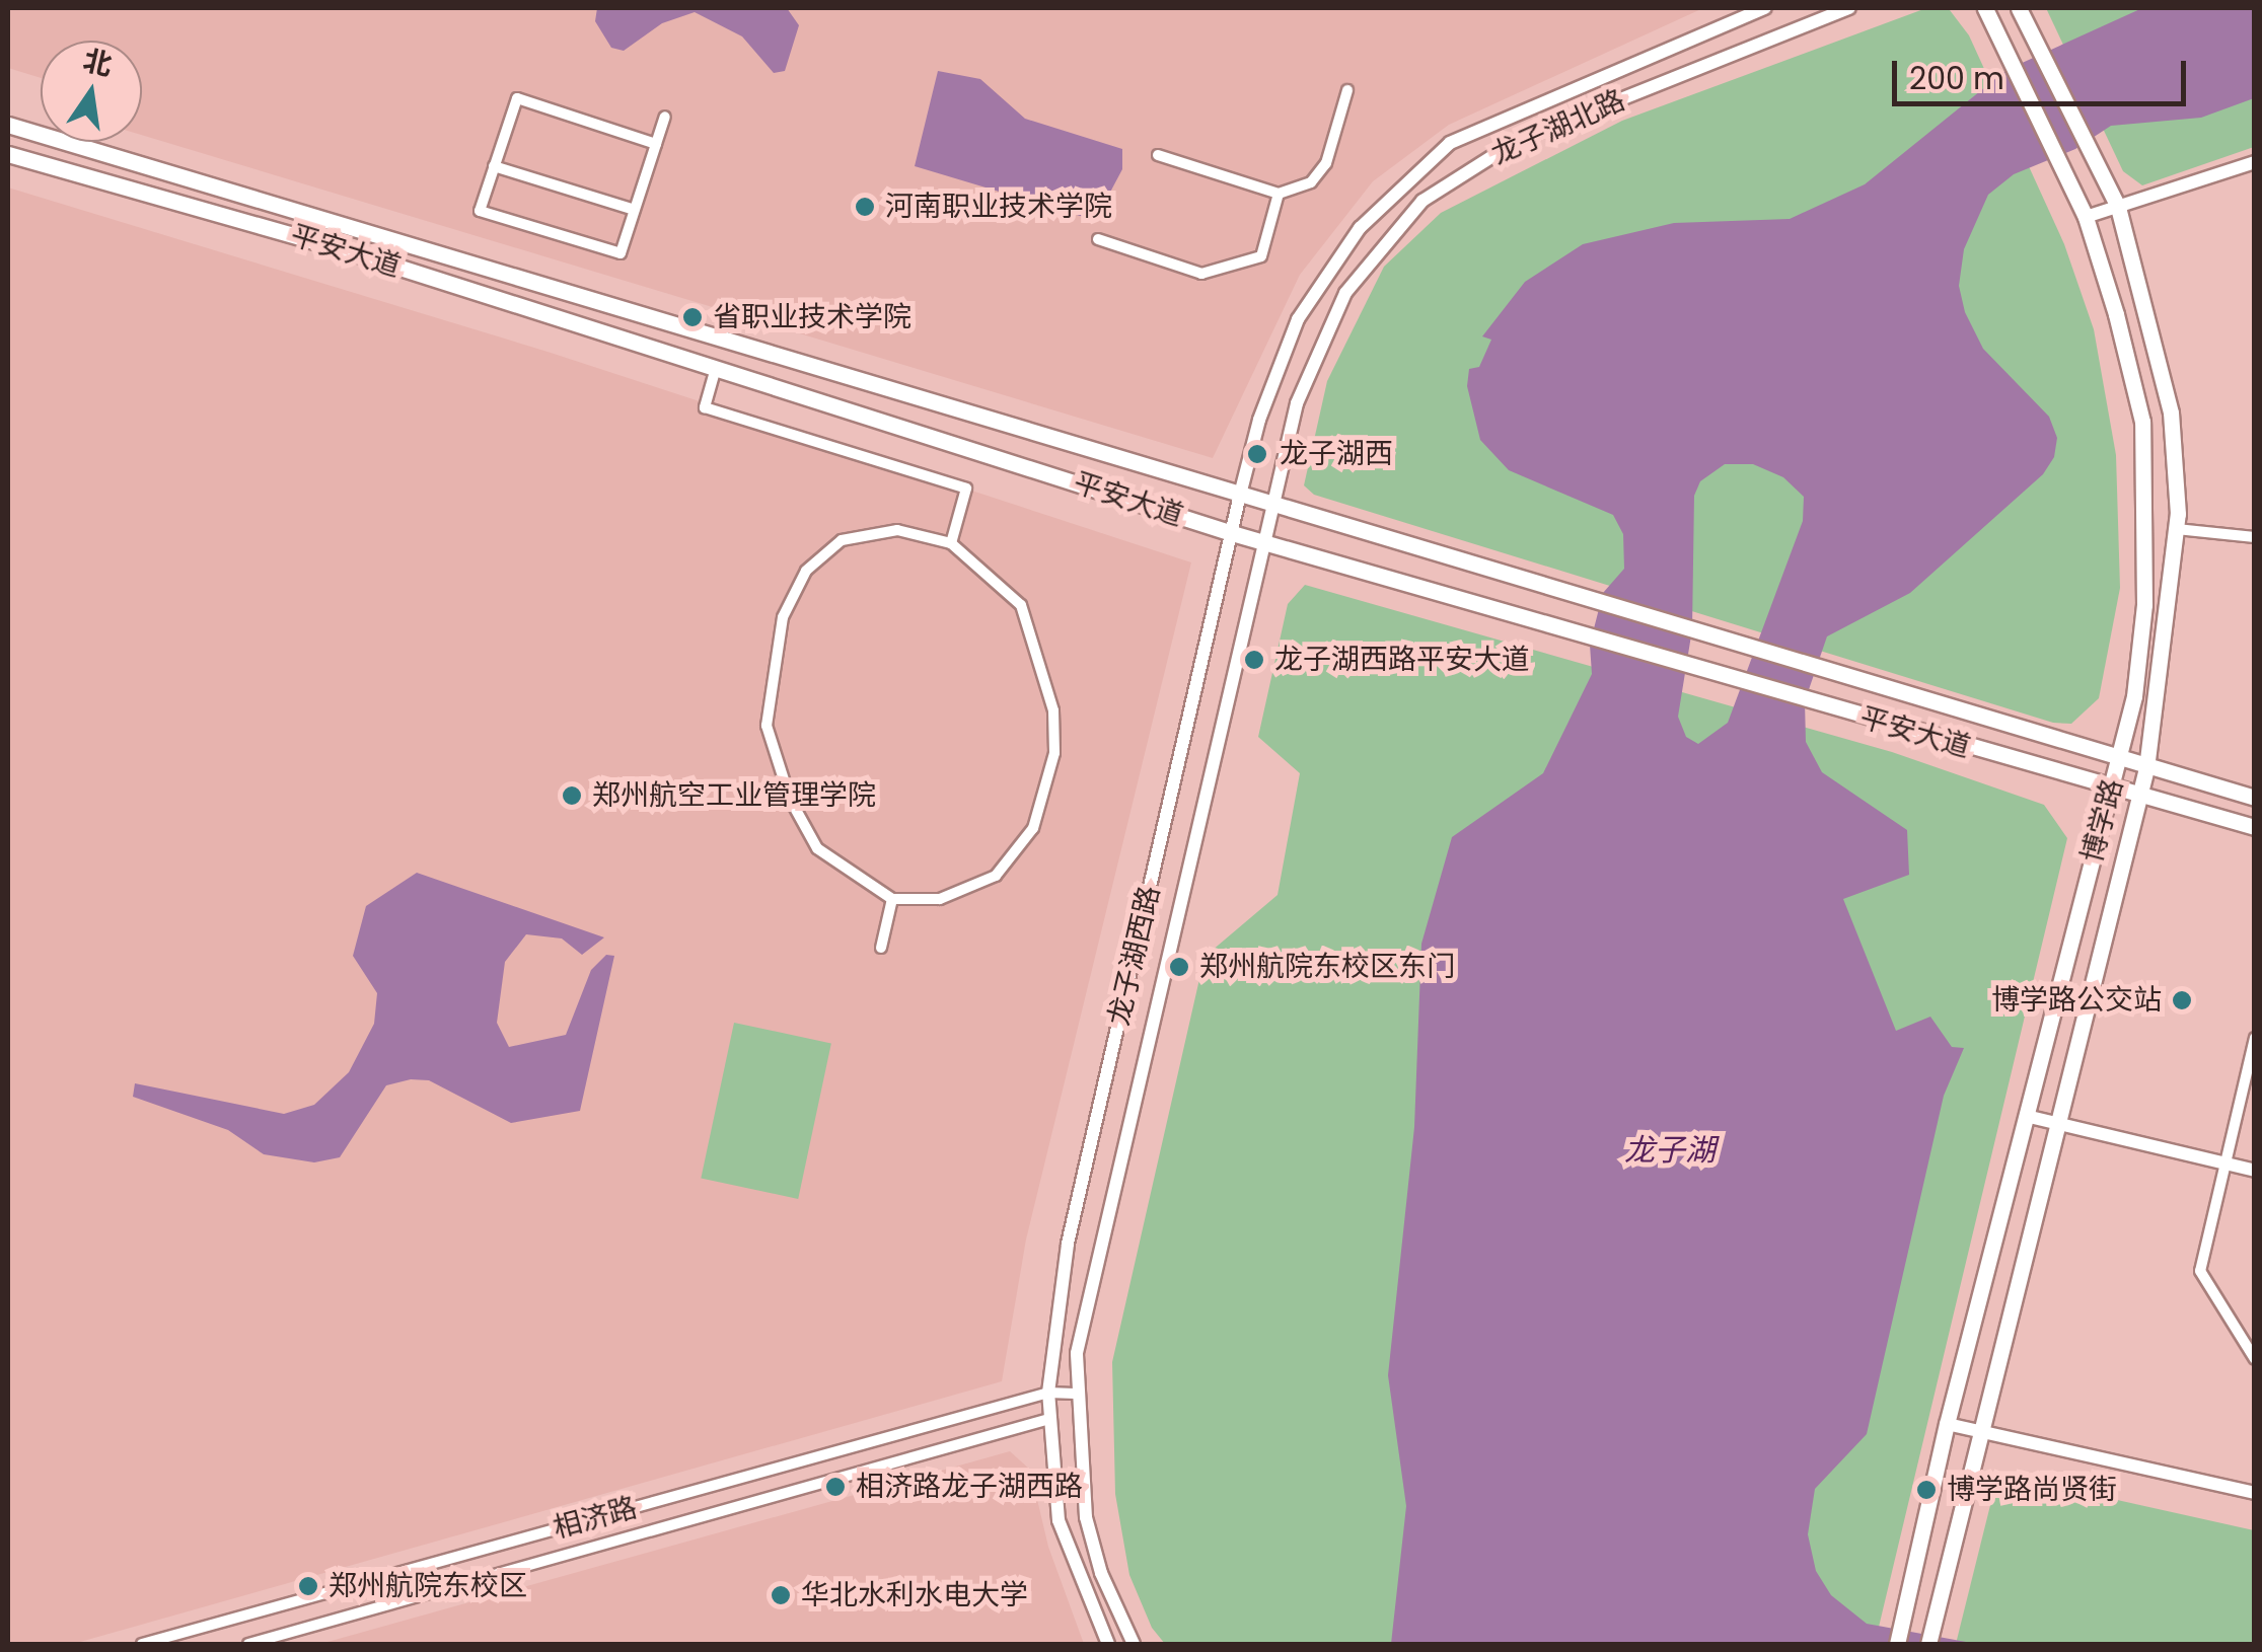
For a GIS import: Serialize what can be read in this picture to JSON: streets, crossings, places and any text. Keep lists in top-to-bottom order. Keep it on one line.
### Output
{"streets":{"main road":["平安大道","博学路"],"street":["龙子湖北路","龙子湖西路","相济路"]},"crossings":[["龙子湖北路","平安大道"],["龙子湖北路","龙子湖西路"],["平安大道","博学路"],["平安大道","龙子湖西路"],["龙子湖西路","相济路"]],"water":["龙子湖"],"places":["河南职业技术学院","省职业技术学院","龙子湖西","龙子湖西路平安大道","郑州航空工业管理学院","郑州航院东校区东门","博学路公交站","相济路龙子湖西路","博学路尚贤街","郑州航院东校区","华北水利水电大学"],"scale_bar":"200 m","north":"top"}
